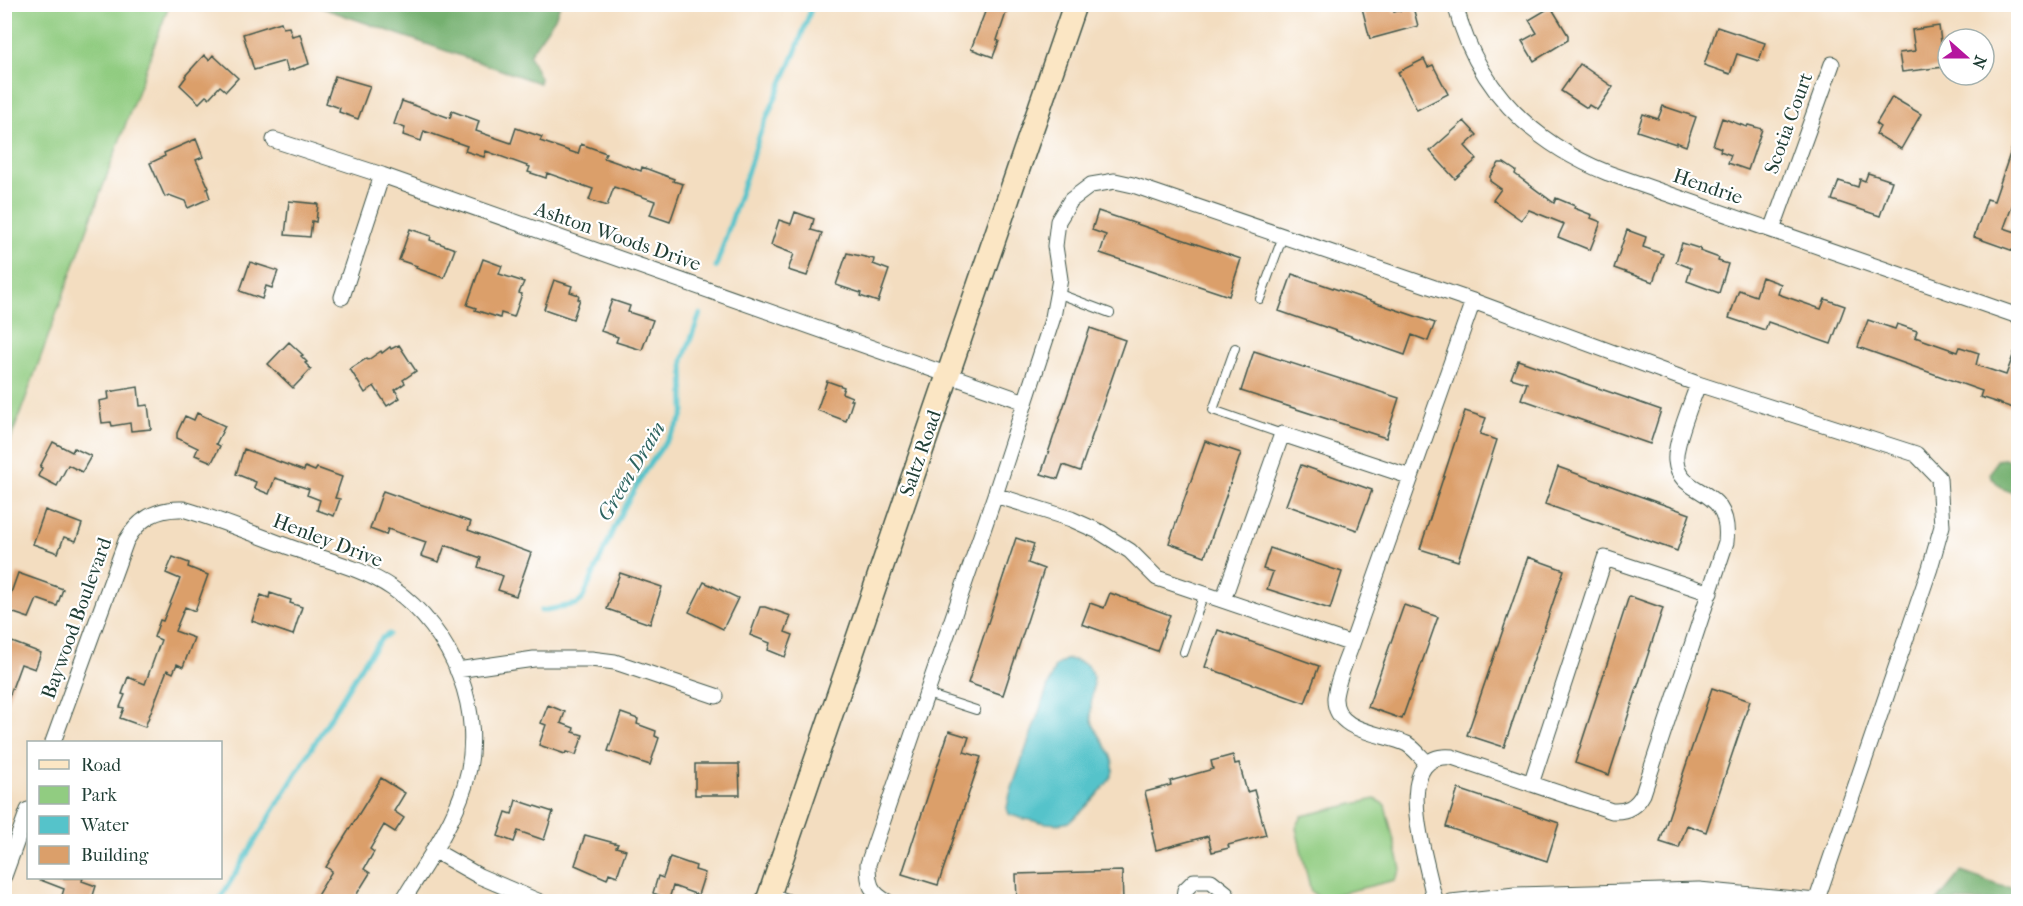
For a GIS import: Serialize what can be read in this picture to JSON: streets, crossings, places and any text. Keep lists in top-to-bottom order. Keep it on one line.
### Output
{"streets":{"street":["Scotia Court","Hendrie","Ashton Woods Drive","Saltz Road","Henley Drive","Baywood Boulevard"]},"crossings":[["Scotia Court","Hendrie"],["Ashton Woods Drive","Saltz Road"],["Henley Drive","Baywood Boulevard"]],"water":["Green Drain"],"legend":["Road","Park","Water","Building"],"north":"right"}
